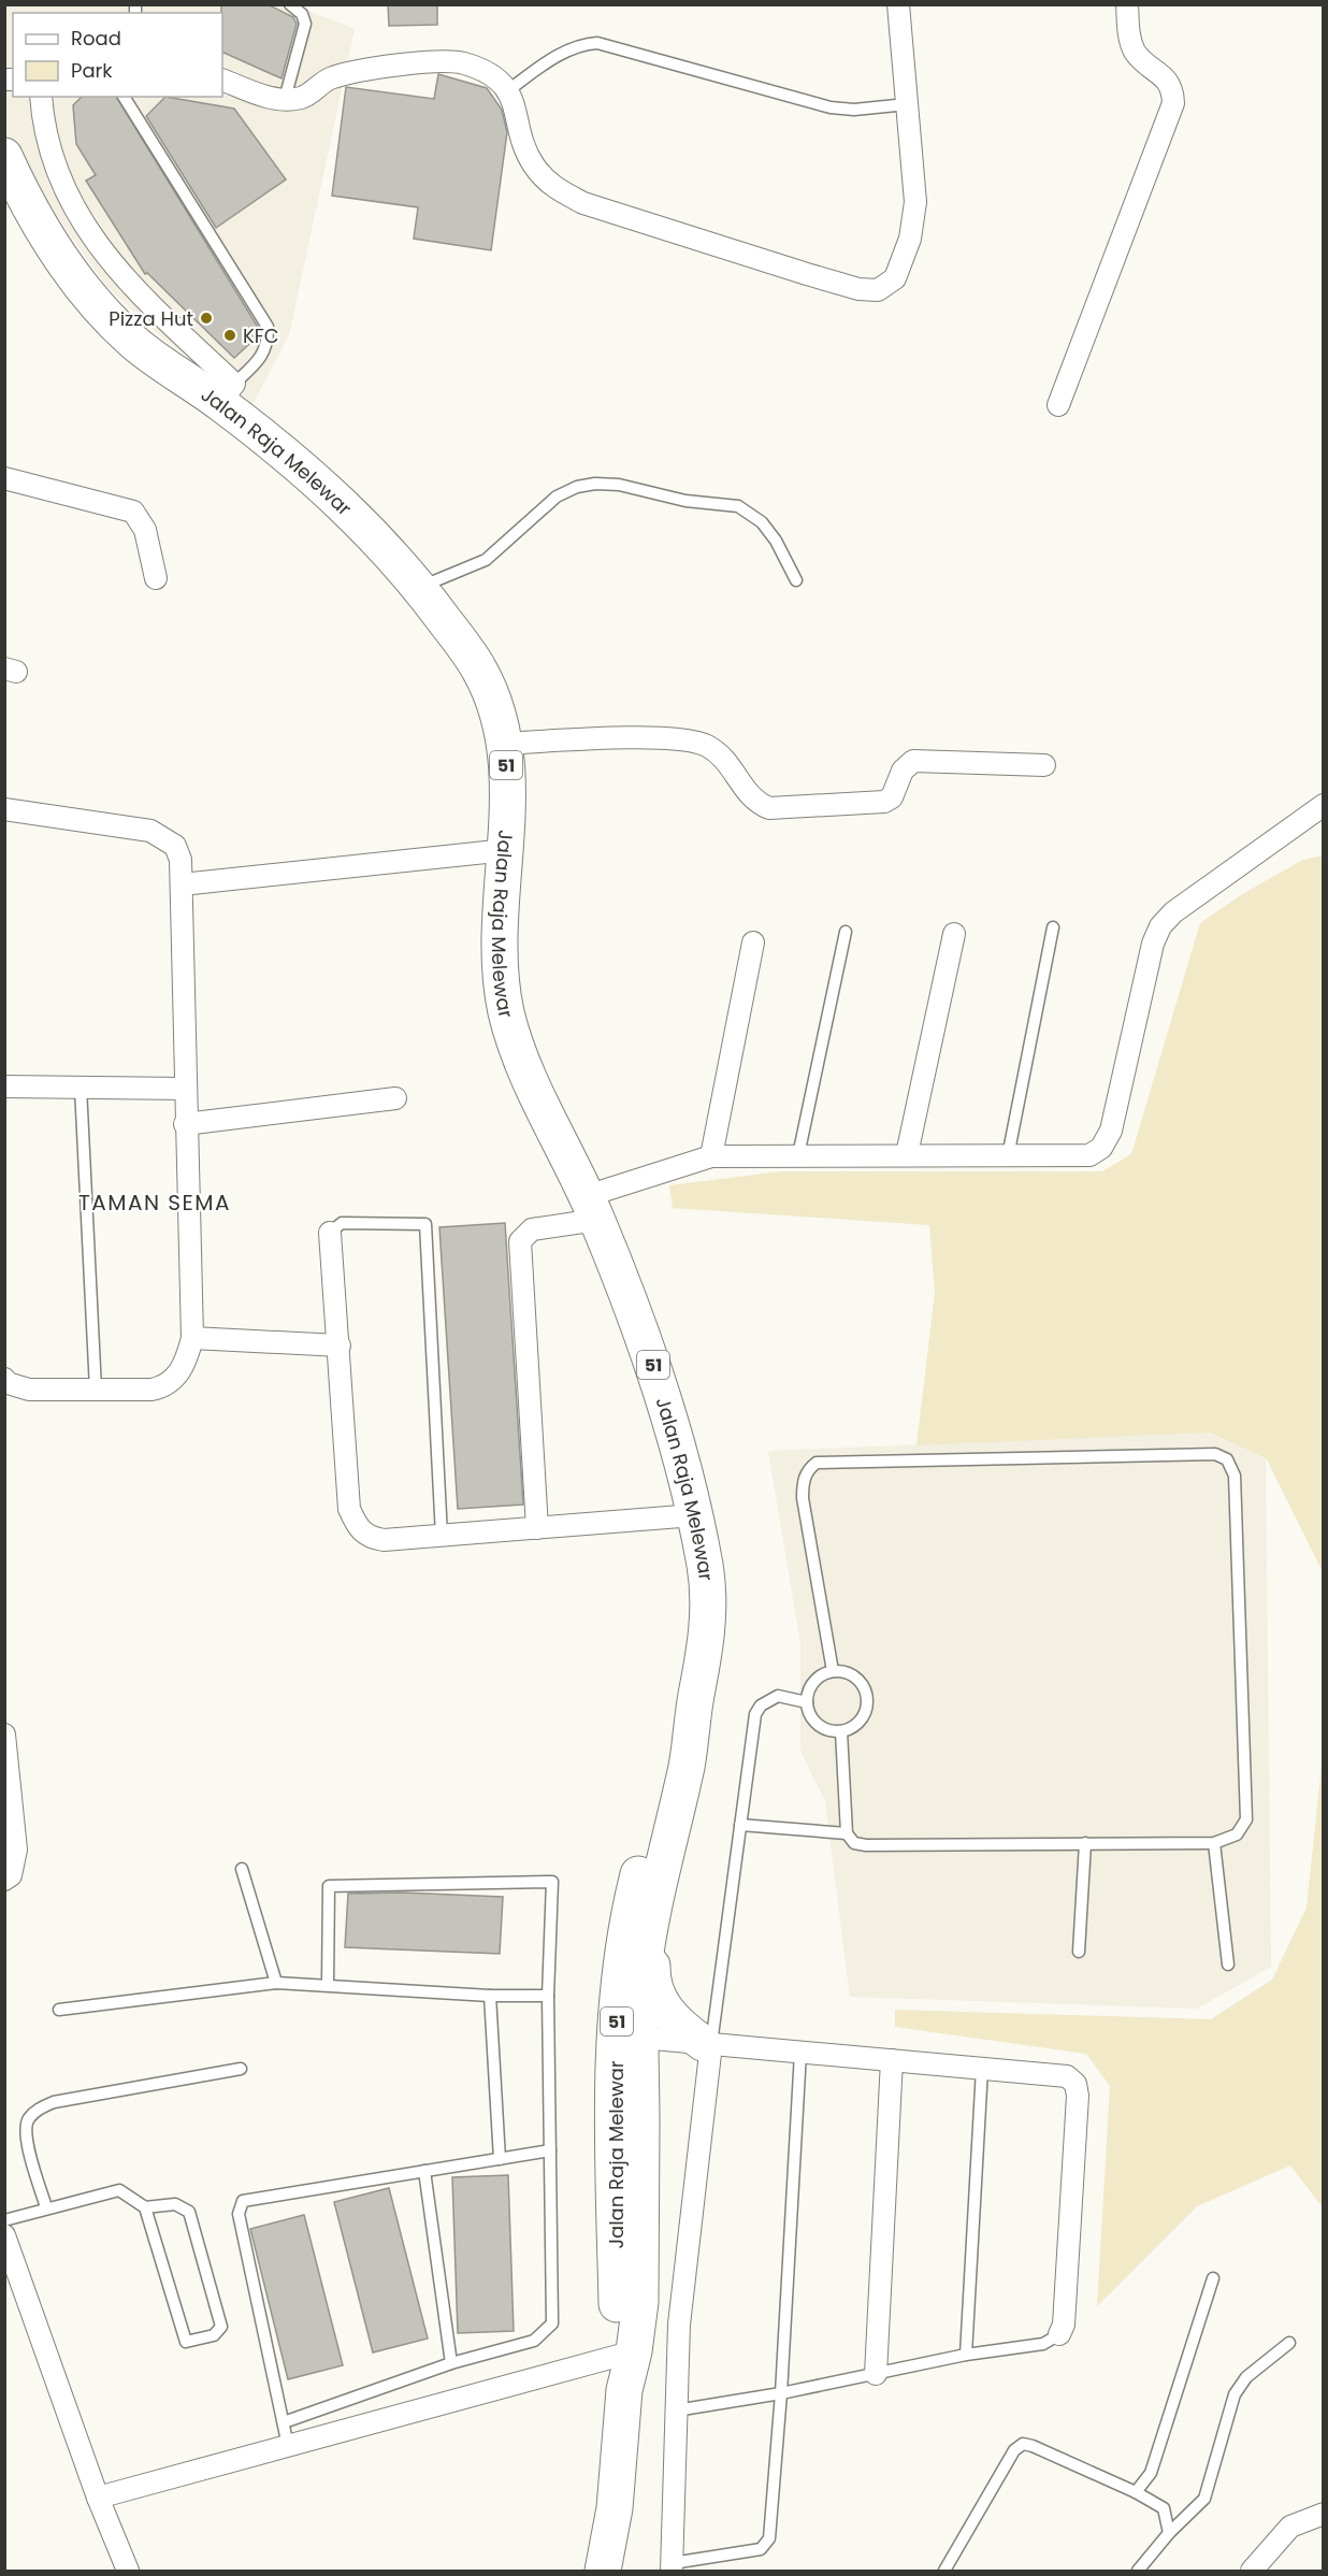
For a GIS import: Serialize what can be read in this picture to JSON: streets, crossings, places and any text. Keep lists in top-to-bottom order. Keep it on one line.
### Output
{"streets":{"highway":["Jalan Raja Melewar","51"]},"districts":["TAMAN SEMA"],"places":["Pizza Hut","KFC"],"legend":["Road","Park"]}
